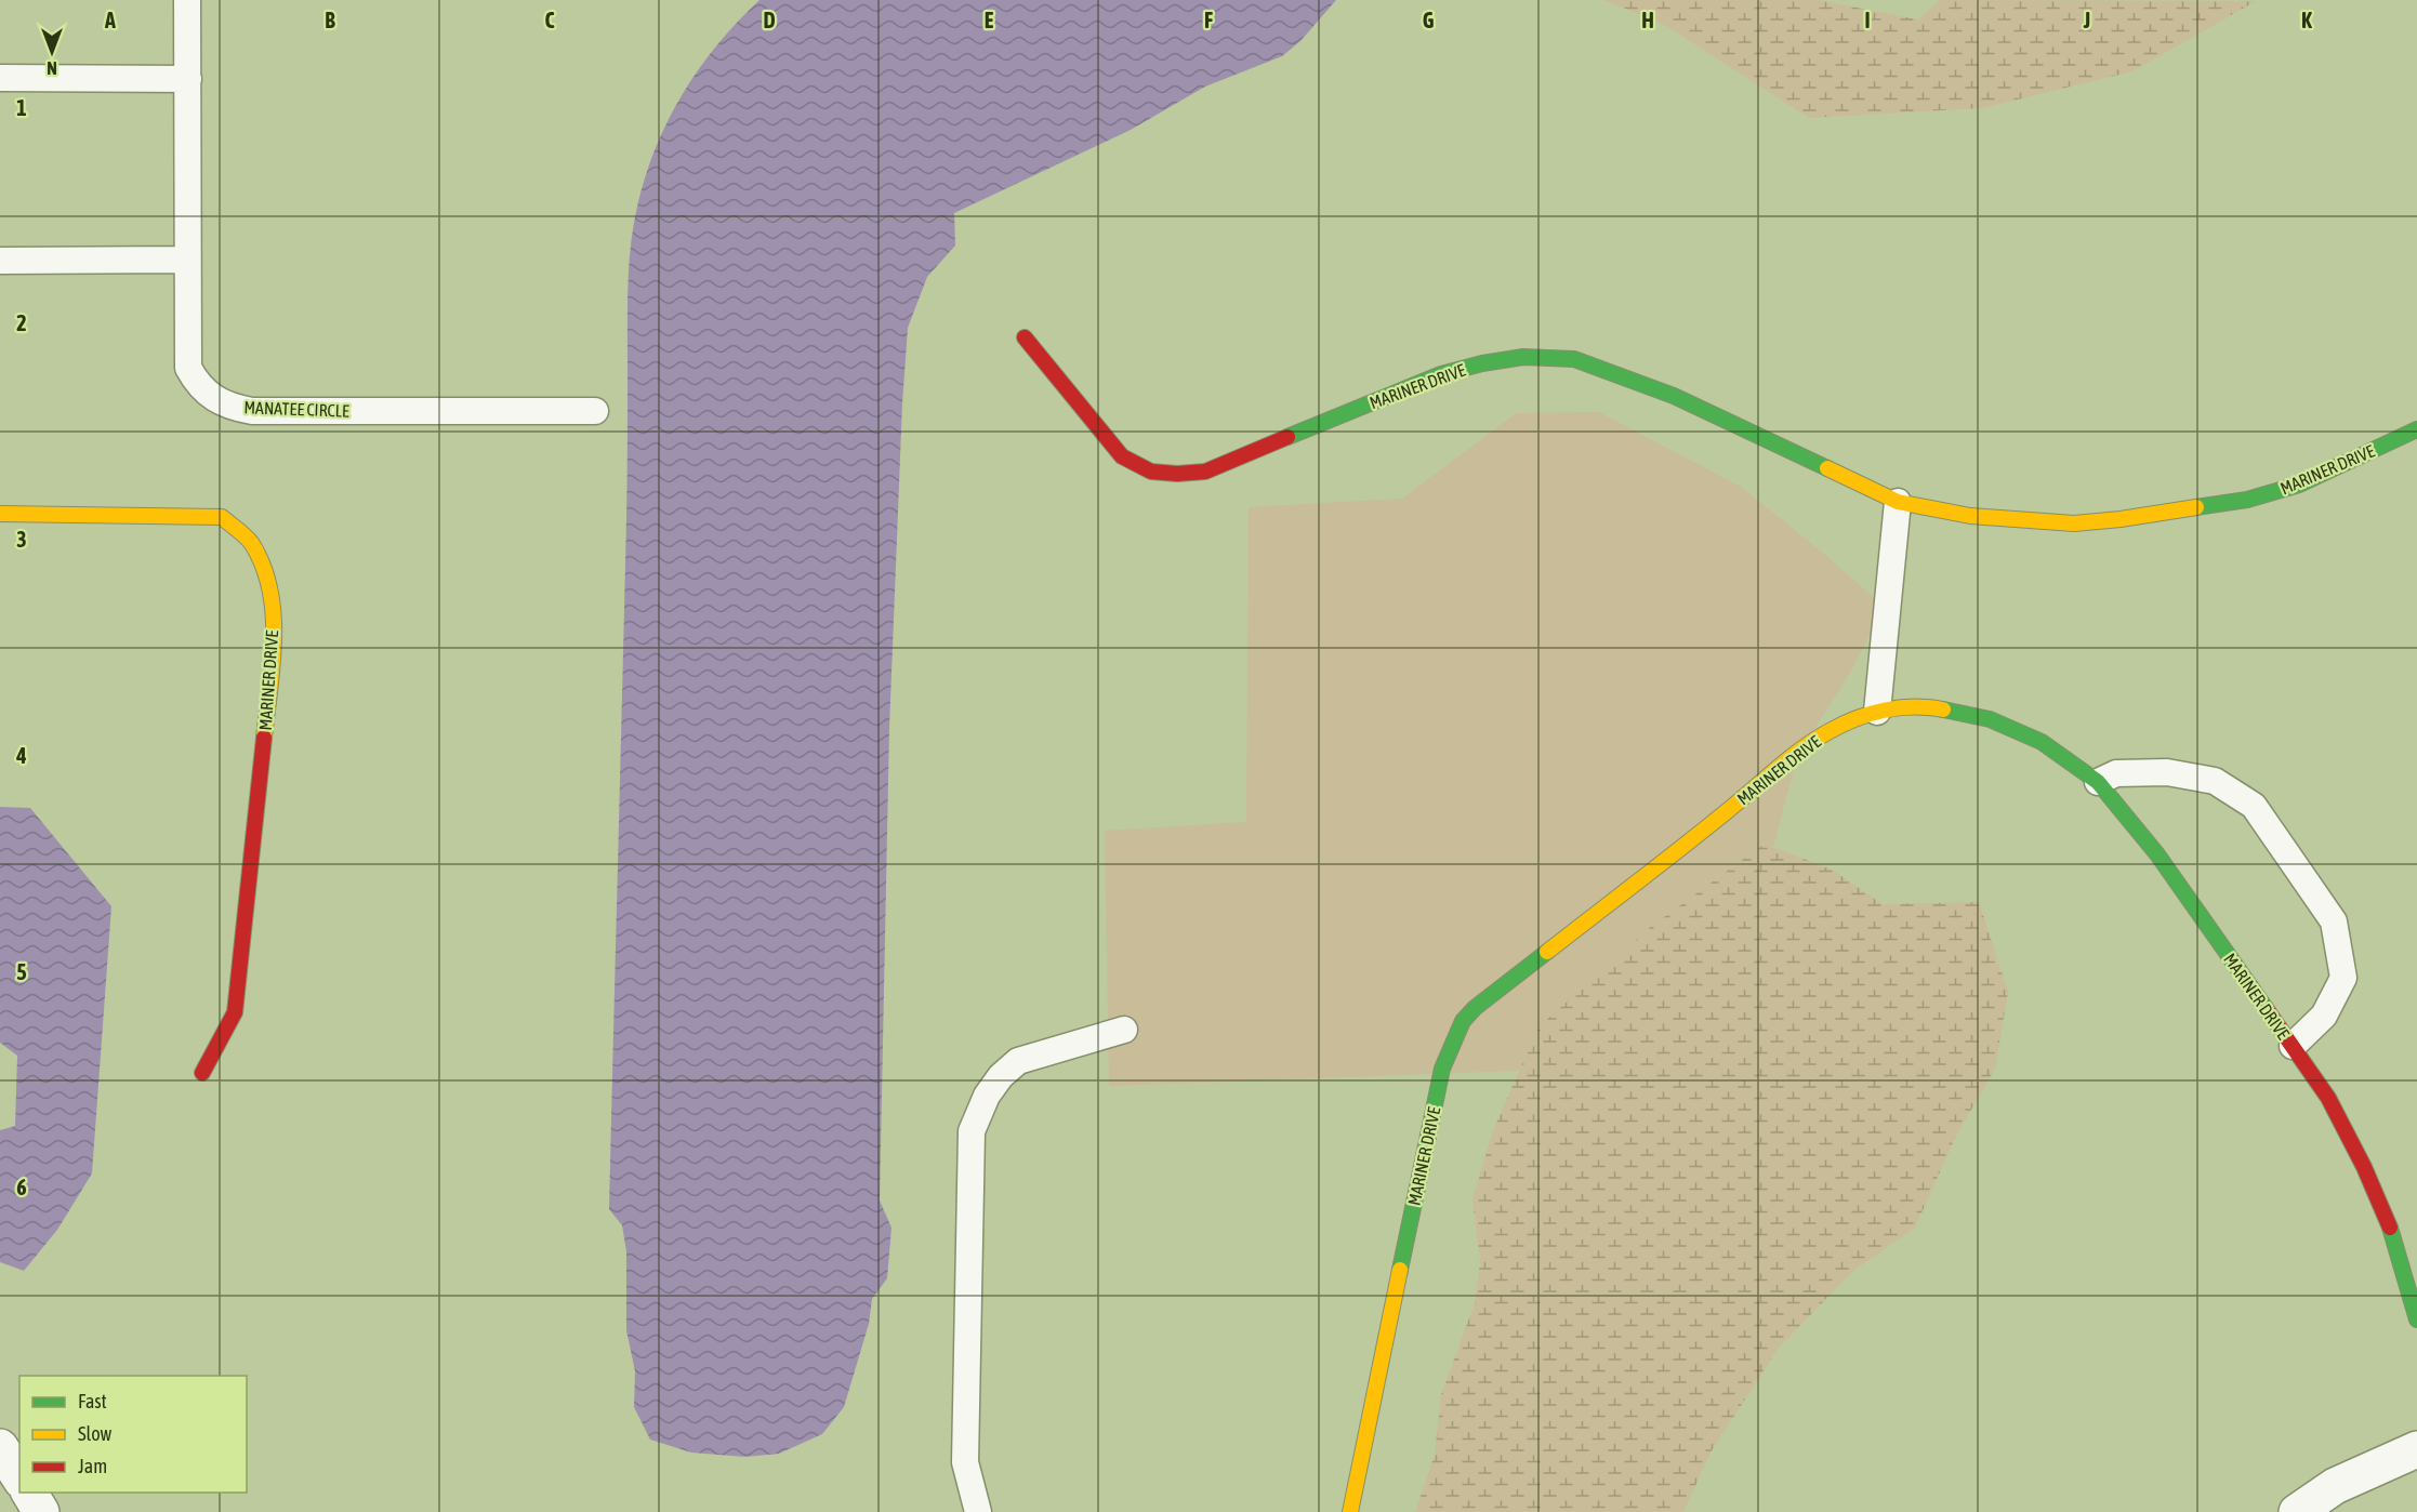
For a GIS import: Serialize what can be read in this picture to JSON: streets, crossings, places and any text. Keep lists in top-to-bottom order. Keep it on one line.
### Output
{"streets":{"street":["MARINER DRIVE"],"lane":["MANATEE CIRCLE"]},"legend":["Fast","Slow","Jam"],"north":"bottom","grid":{"columns":["A","B","C","D","E","F","G","H","I","J","K"],"rows":["1","2","3","4","5","6"]}}
